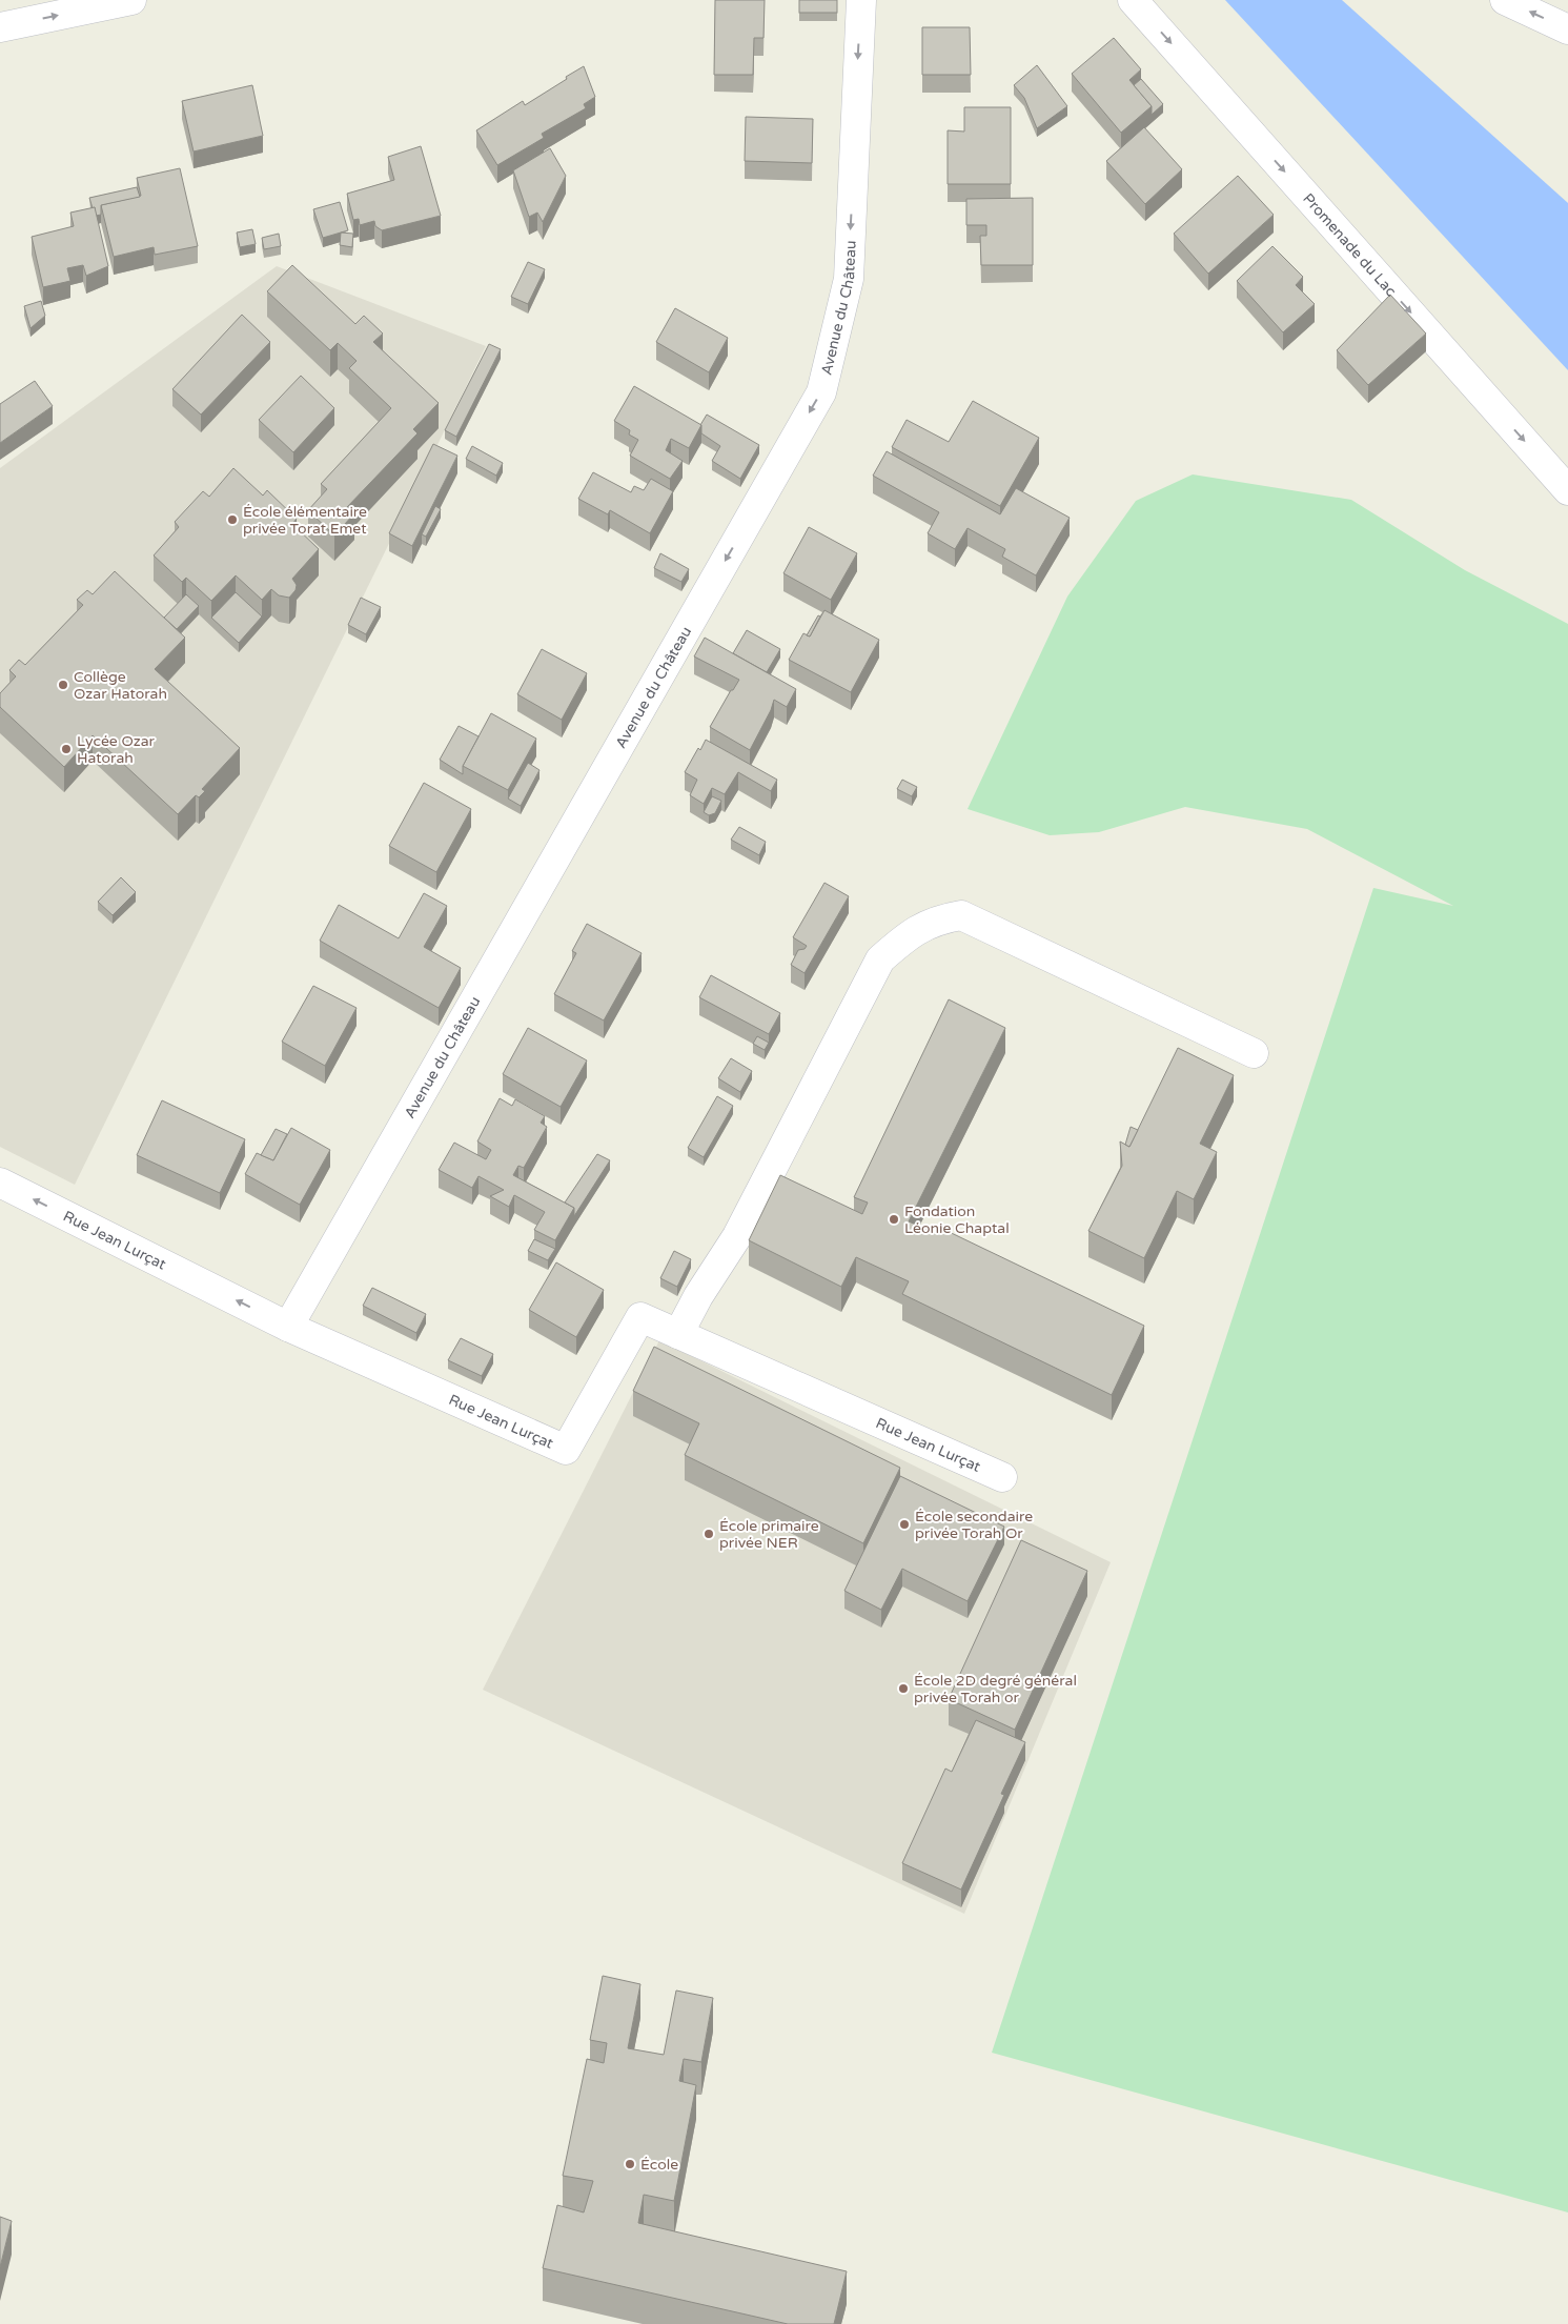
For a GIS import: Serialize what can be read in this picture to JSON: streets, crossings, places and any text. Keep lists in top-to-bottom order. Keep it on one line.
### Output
{"streets":{"street":["Promenade du Lac","Avenue du Château","Rue Jean Lurçat"]},"crossings":[["Avenue du Château","Rue Jean Lurçat"]],"one_way":["Promenade du Lac","Avenue du Château"],"places":["École élémentaire privée Torat Emet","Collège Ozar Hatorah","Lycée Ozar Hatorah","Fondation Léonie Chaptal","École secondaire privée Torah Or","École primaire privée NER","École 2D degré général privée Torah or","École"]}
